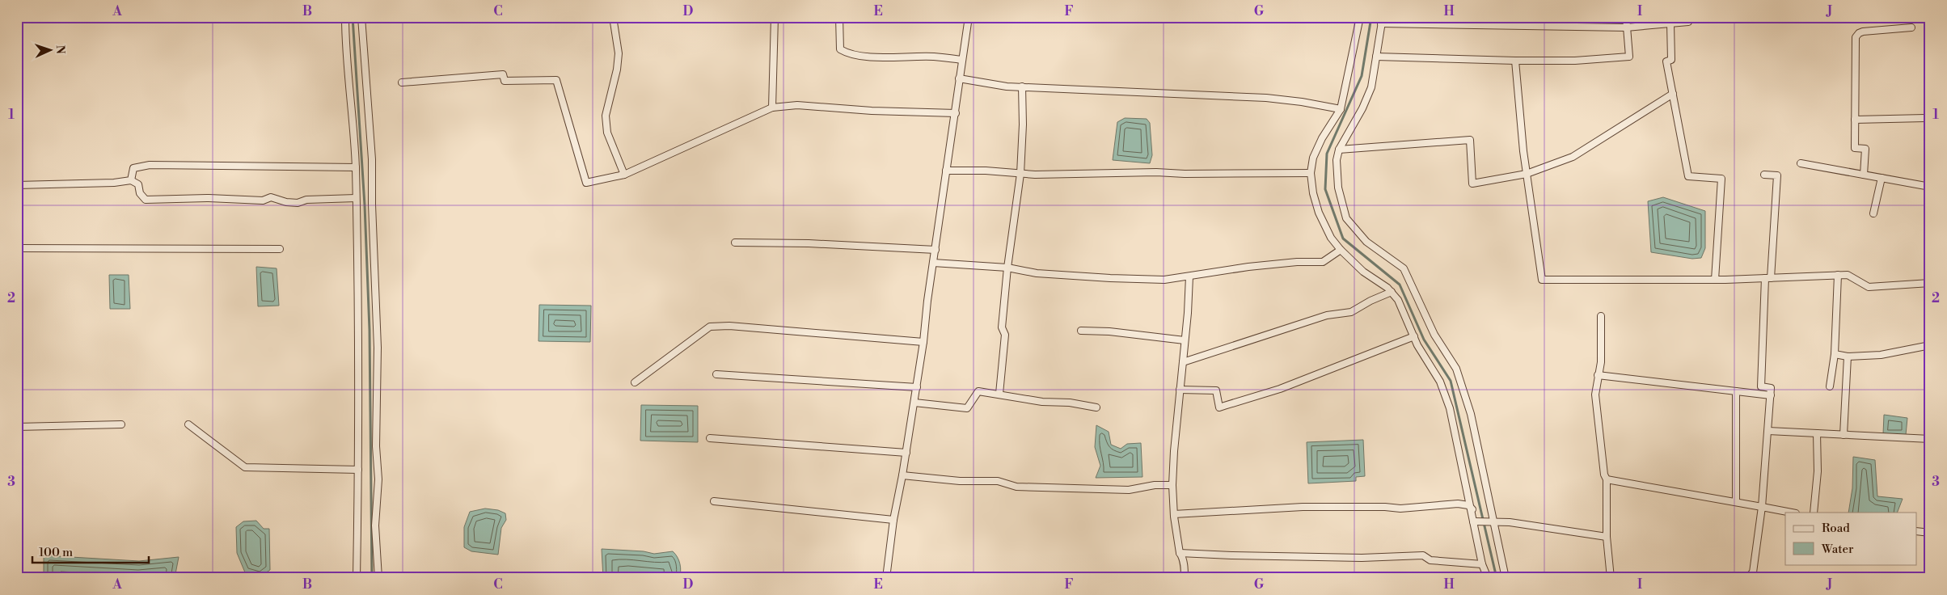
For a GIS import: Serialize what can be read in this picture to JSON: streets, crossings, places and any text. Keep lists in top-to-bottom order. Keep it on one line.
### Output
{"legend":["Road","Water"],"scale_bar":"100 m","north":"right","grid":{"columns":["A","B","C","D","E","F","G","H","I","J"],"rows":["1","2","3"]}}
